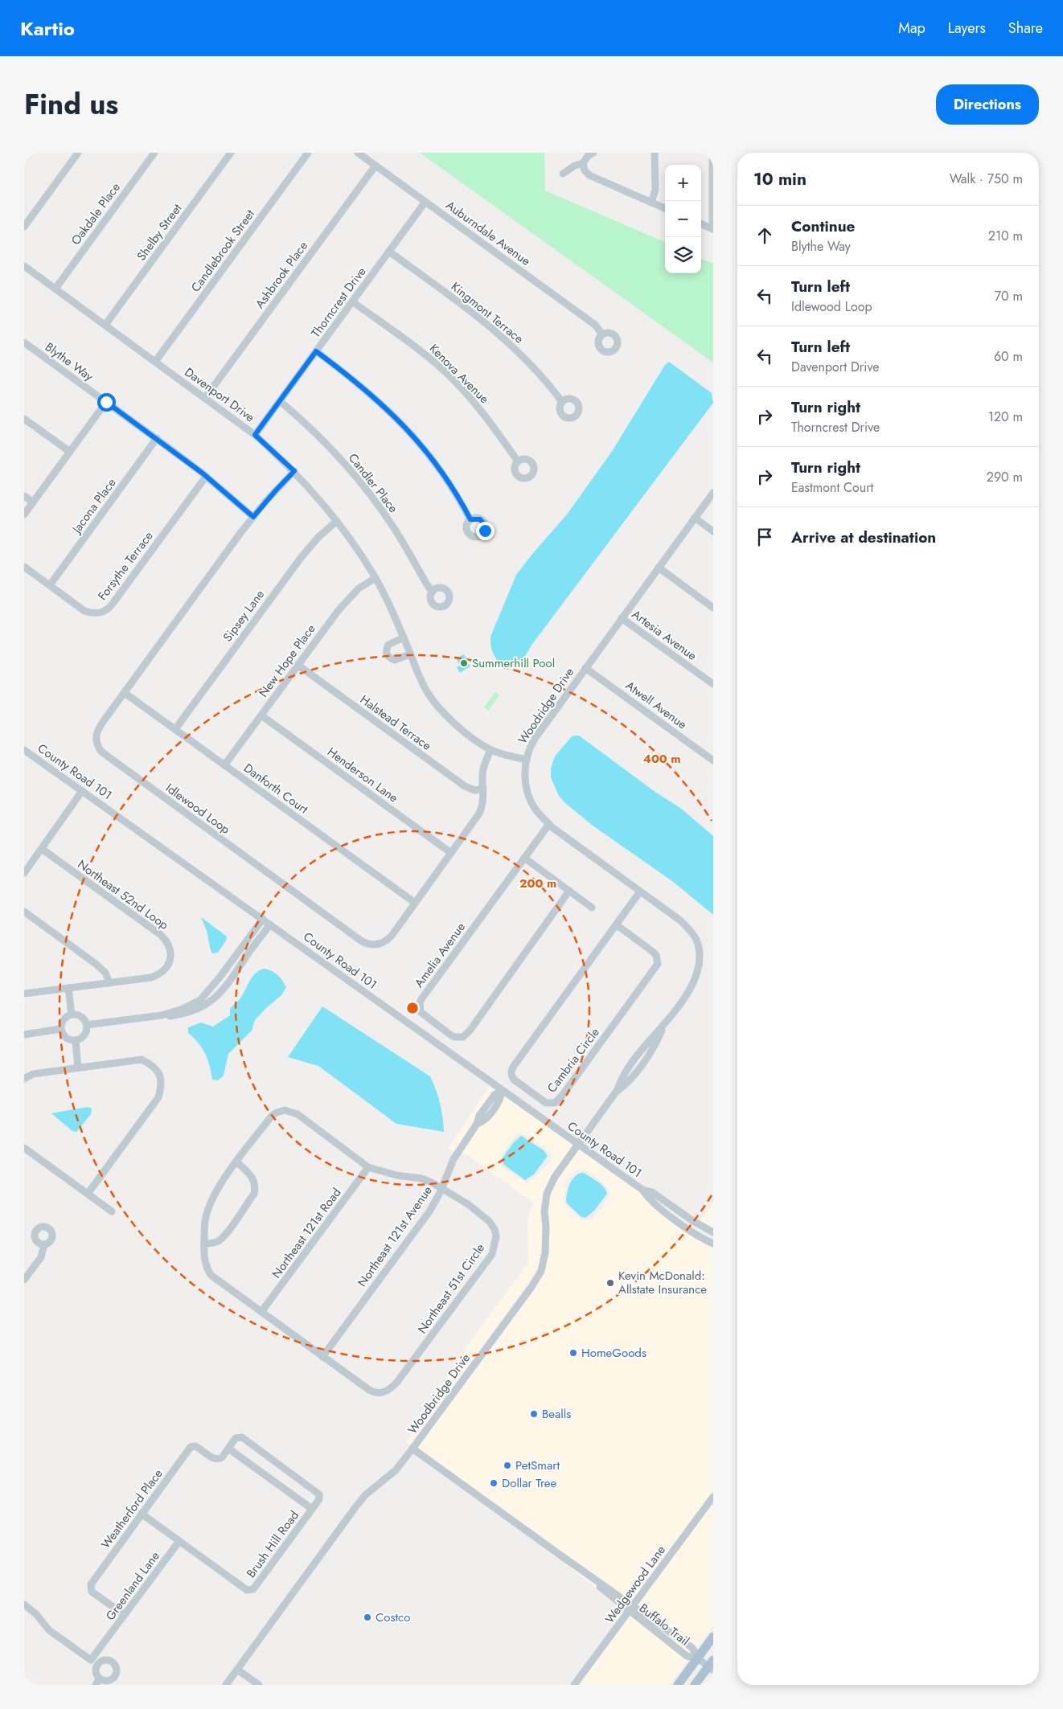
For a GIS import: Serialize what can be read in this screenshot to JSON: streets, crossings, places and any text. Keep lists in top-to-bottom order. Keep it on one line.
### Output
{"streets":{"street":["Oakdale Place","Shelby Street","Auburndale Avenue","Candlebrook Street","Ashbrook Place","Thorncrest Drive","Kingmont Terrace","Blythe Way","Kenova Avenue","Davenport Drive","Candler Place","Jacona Place","Forsythe Terrace","Sipsey Lane","Artesia Avenue","New Hope Place","Atwell Avenue","Woodridge Drive","Halstead Terrace","County Road 101","Henderson Lane","Danforth Court","Idlewood Loop","Northeast 52nd Loop","Amelia Avenue","Cambria Circle","Northeast 121st Road","Northeast 121st Avenue","Northeast 51st Circle","Woodbridge Drive","Weatherford Place","Brush Hill Road","Wedgewood Lane","Greenland Lane","Buffalo Trail"]},"crossings":[["Oakdale Place","Davenport Drive"],["Shelby Street","Davenport Drive"],["Auburndale Avenue","Ashbrook Place"],["Auburndale Avenue","Thorncrest Drive"],["Candlebrook Street","Davenport Drive"],["Ashbrook Place","Davenport Drive"],["Thorncrest Drive","Kingmont Terrace"],["Thorncrest Drive","Kenova Avenue"],["Thorncrest Drive","Davenport Drive"],["Thorncrest Drive","Candler Place"],["Blythe Way","Jacona Place"],["Blythe Way","Forsythe Terrace"],["Blythe Way","Idlewood Loop"],["Davenport Drive","Sipsey Lane"],["Davenport Drive","New Hope Place"],["Davenport Drive","Woodridge Drive"],["Davenport Drive","Idlewood Loop"],["Jacona Place","Forsythe Terrace"],["Sipsey Lane","Danforth Court"],["Artesia Avenue","Woodridge Drive"],["New Hope Place","Halstead Terrace"],["New Hope Place","Henderson Lane"],["New Hope Place","Danforth Court"],["Atwell Avenue","Woodridge Drive"],["Woodridge Drive","Amelia Avenue"],["Woodridge Drive","Cambria Circle"],["Woodridge Drive","Woodbridge Drive"],["Halstead Terrace","Idlewood Loop"],["County Road 101","Northeast 121st Avenue"],["County Road 101","Woodbridge Drive"],["Henderson Lane","Idlewood Loop"],["Danforth Court","Idlewood Loop"],["Northeast 121st Road","Northeast 51st Circle"],["Northeast 121st Avenue","Northeast 51st Circle"],["Woodbridge Drive","Buffalo Trail"],["Weatherford Place","Brush Hill Road"],["Weatherford Place","Greenland Lane"],["Brush Hill Road","Greenland Lane"],["Wedgewood Lane","Buffalo Trail"]],"places":["Summerhill Pool","Kevin McDonald: Allstate Insurance","HomeGoods","Bealls","PetSmart","Dollar Tree","Costco"],"page":{"header":"Kartio","nav":["Map","Layers","Share"],"title":"Find us","buttons":"Directions","heading":["10 min","Walk · 750 m"],"map_buttons":["+","−"],"list":[["Continue","Blythe Way","210 m"],["Turn left","Idlewood Loop","70 m"],["Turn left","Davenport Drive","60 m"],["Turn right","Thorncrest Drive","120 m"],["Turn right","Eastmont Court","290 m"],"Arrive at destination"]},"rings":["400 m","200 m"]}
